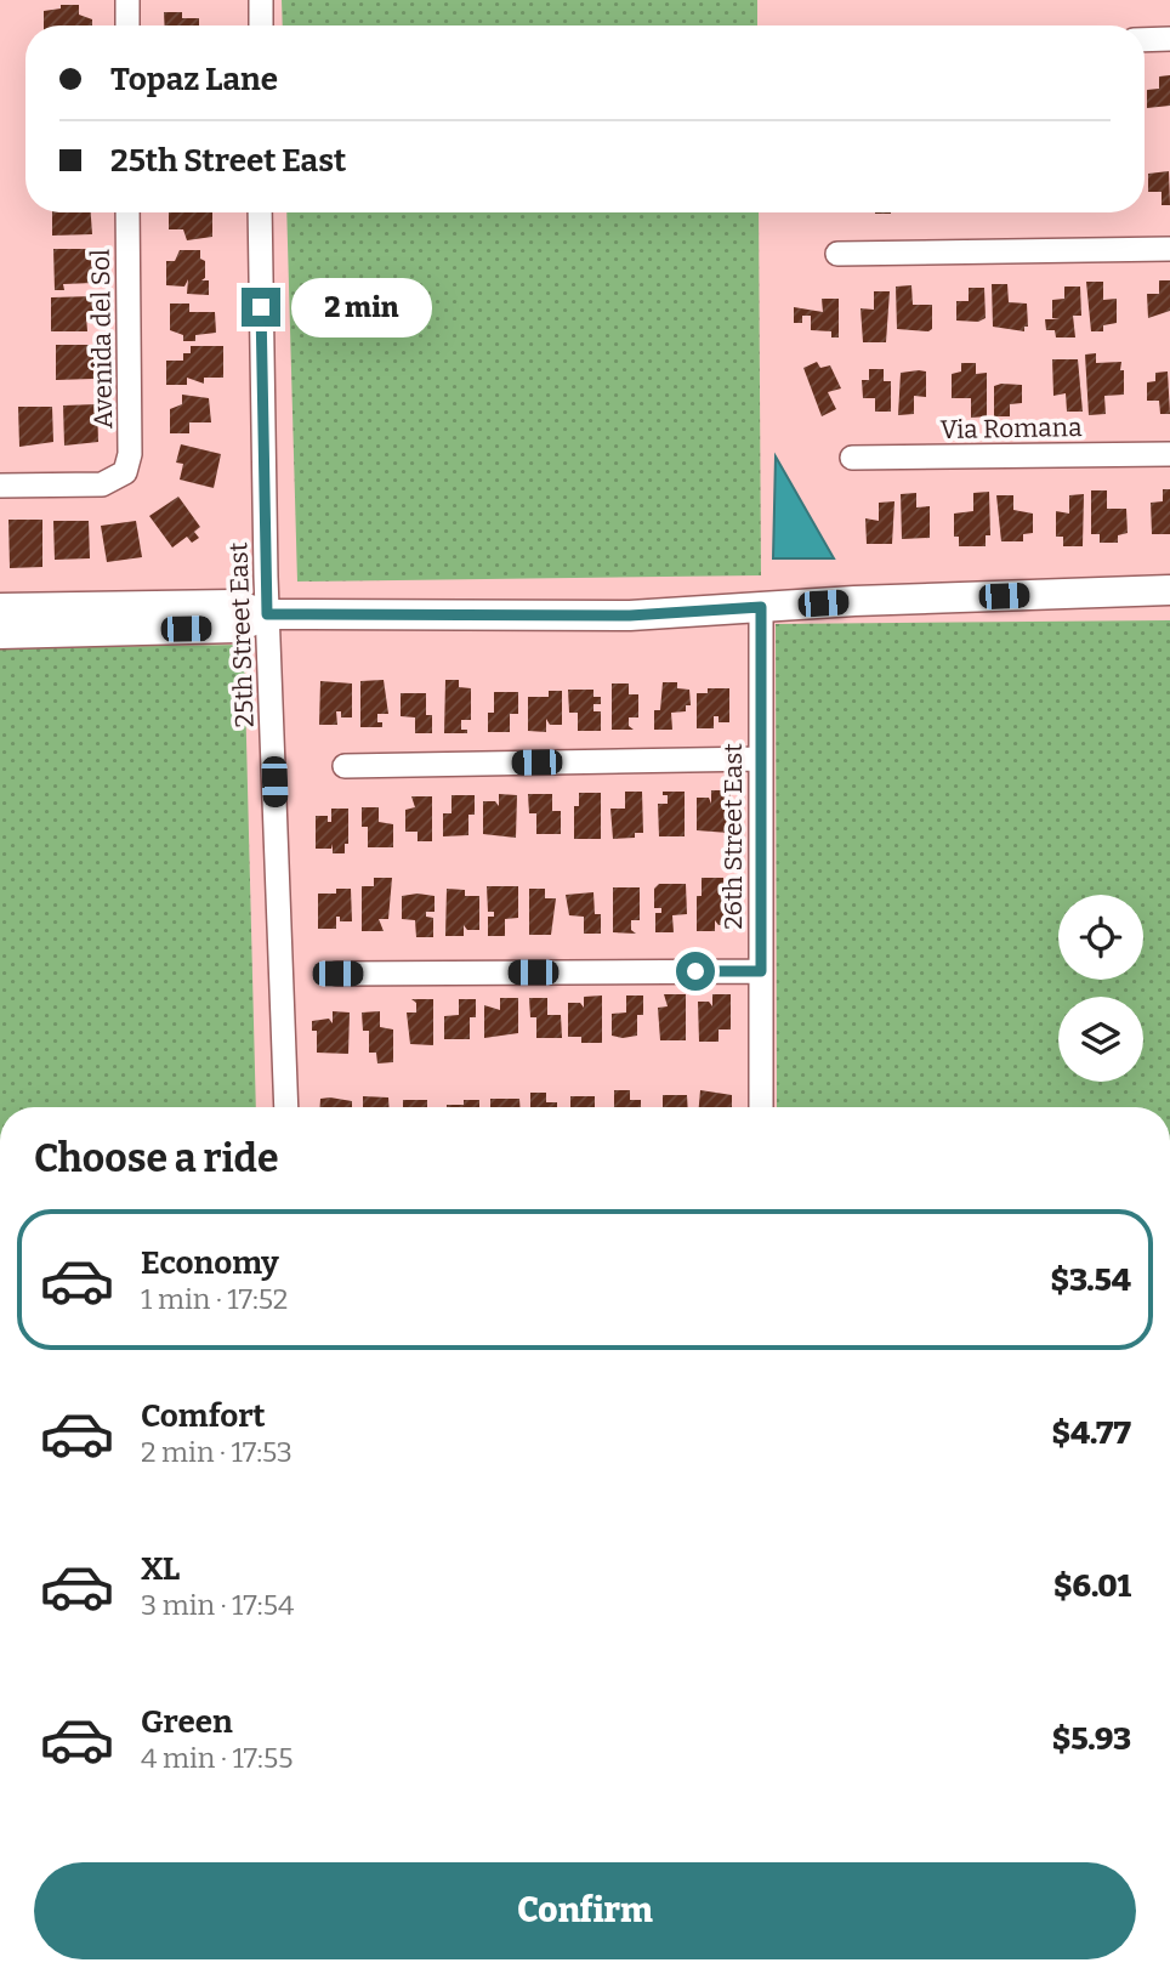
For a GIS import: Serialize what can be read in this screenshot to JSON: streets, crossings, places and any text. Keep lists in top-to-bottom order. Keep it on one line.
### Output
{"streets":{"street":["Avenida del Sol","Via Romana","25th Street East","26th Street East"]},"page":{"banner":["Topaz Lane","25th Street East"],"bubble":"2 min","heading":"Choose a ride","list":[{"name":"Economy","note":"1 min · 17:52","value":"$3.54"},{"name":"Comfort","note":"2 min · 17:53","value":"$4.77"},{"name":"XL","note":"3 min · 17:54","value":"$6.01"},{"name":"Green","note":"4 min · 17:55","value":"$5.93"}],"buttons":"Confirm"}}
